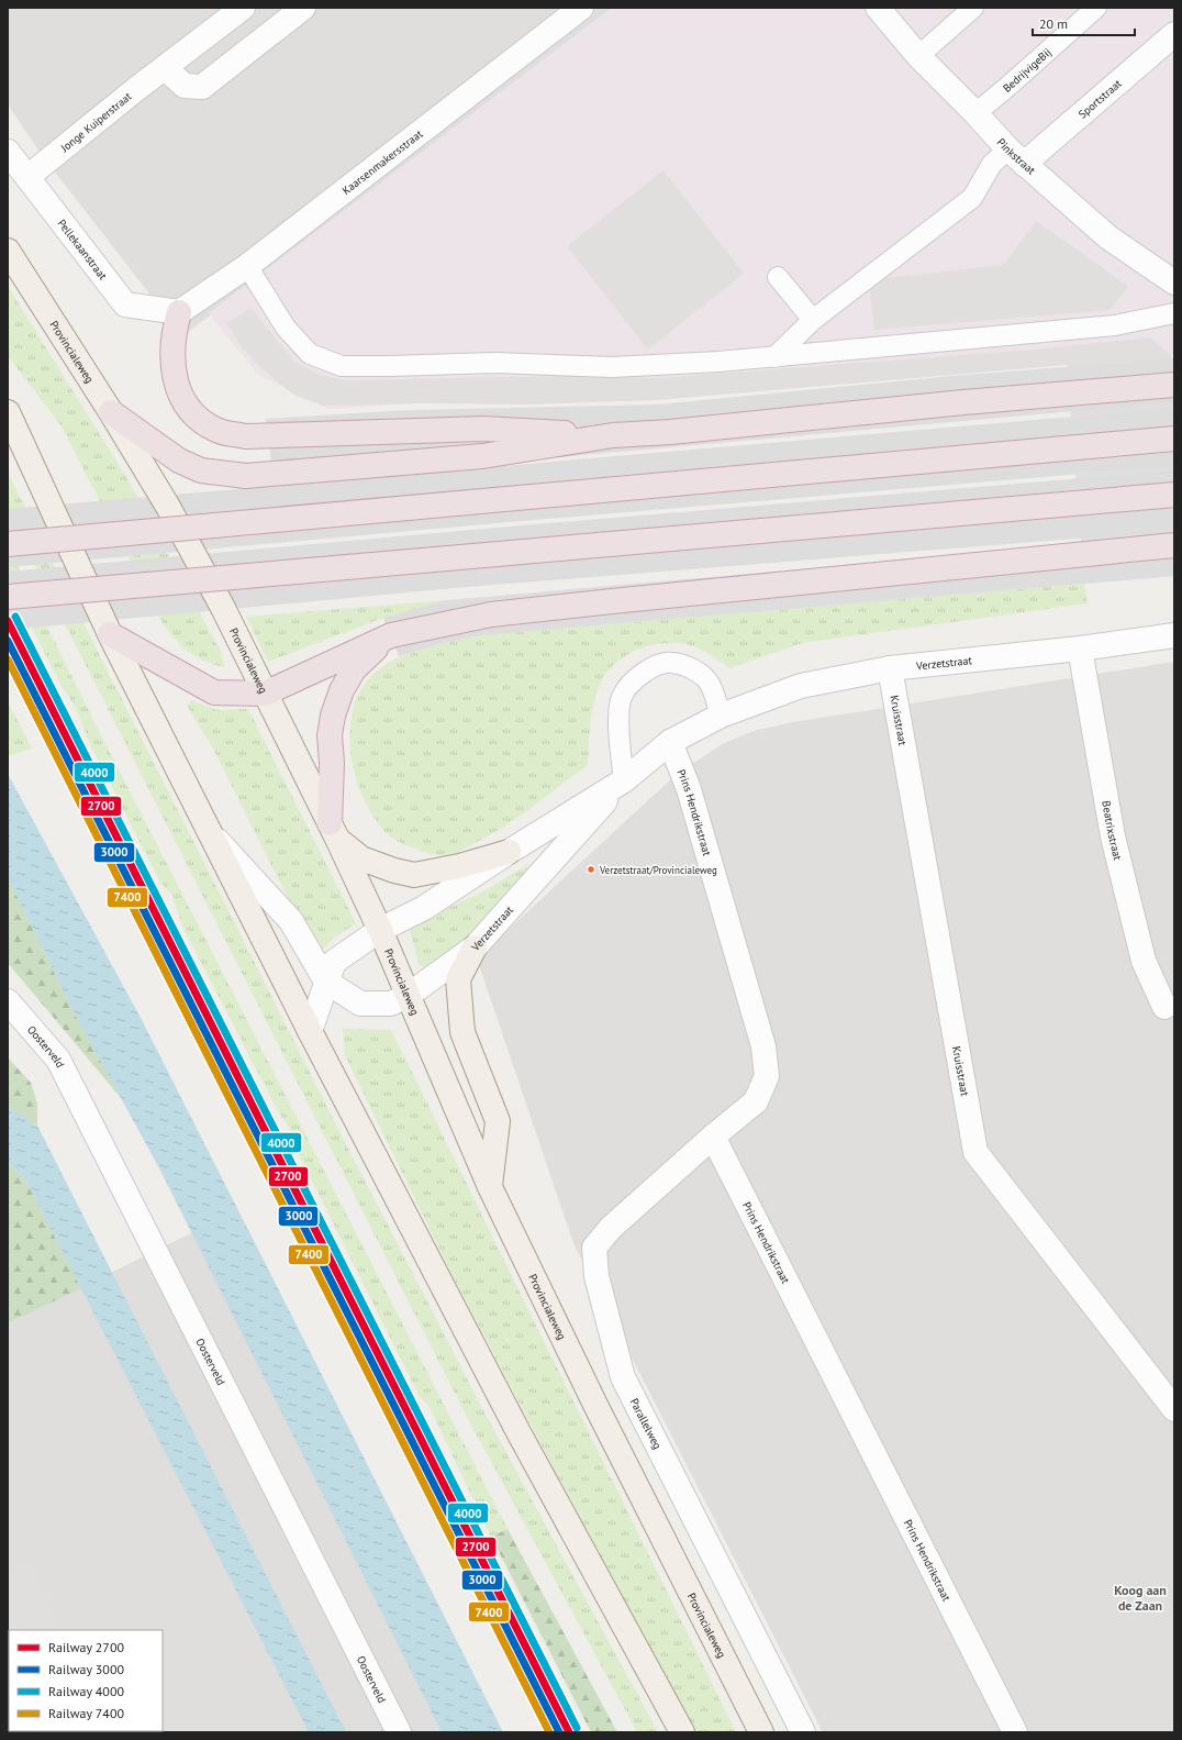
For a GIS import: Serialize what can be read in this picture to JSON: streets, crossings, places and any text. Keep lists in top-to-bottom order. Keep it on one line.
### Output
{"streets":{"main road":["Provincialeweg"],"street":["Sportstraat","Jonge Kuiperstraat","Pinkstraat","Kaarsenmakersstraat","Pellekaanstraat","Verzetstraat","Kruisstraat","Prins Hendrikstraat","Beatrixstraat","Oosterveld","Parallelweg"],"lane":["BedrijvigeBij"]},"crossings":[["BedrijvigeBij","Pinkstraat"],["Sportstraat","Pinkstraat"],["Jonge Kuiperstraat","Pellekaanstraat"],["Kaarsenmakersstraat","Pellekaanstraat"],["Provincialeweg","Verzetstraat"],["Verzetstraat","Kruisstraat"],["Verzetstraat","Prins Hendrikstraat"],["Verzetstraat","Beatrixstraat"],["Prins Hendrikstraat","Parallelweg"]],"districts":["Koog aan de Zaan"],"places":["Verzetstraat/Provincialeweg"],"lines":["rail line 4000","rail line 2700","rail line 3000","rail line 7400"],"legend":["Railway 2700","Railway 3000","Railway 4000","Railway 7400"],"scale_bar":"20 m"}
